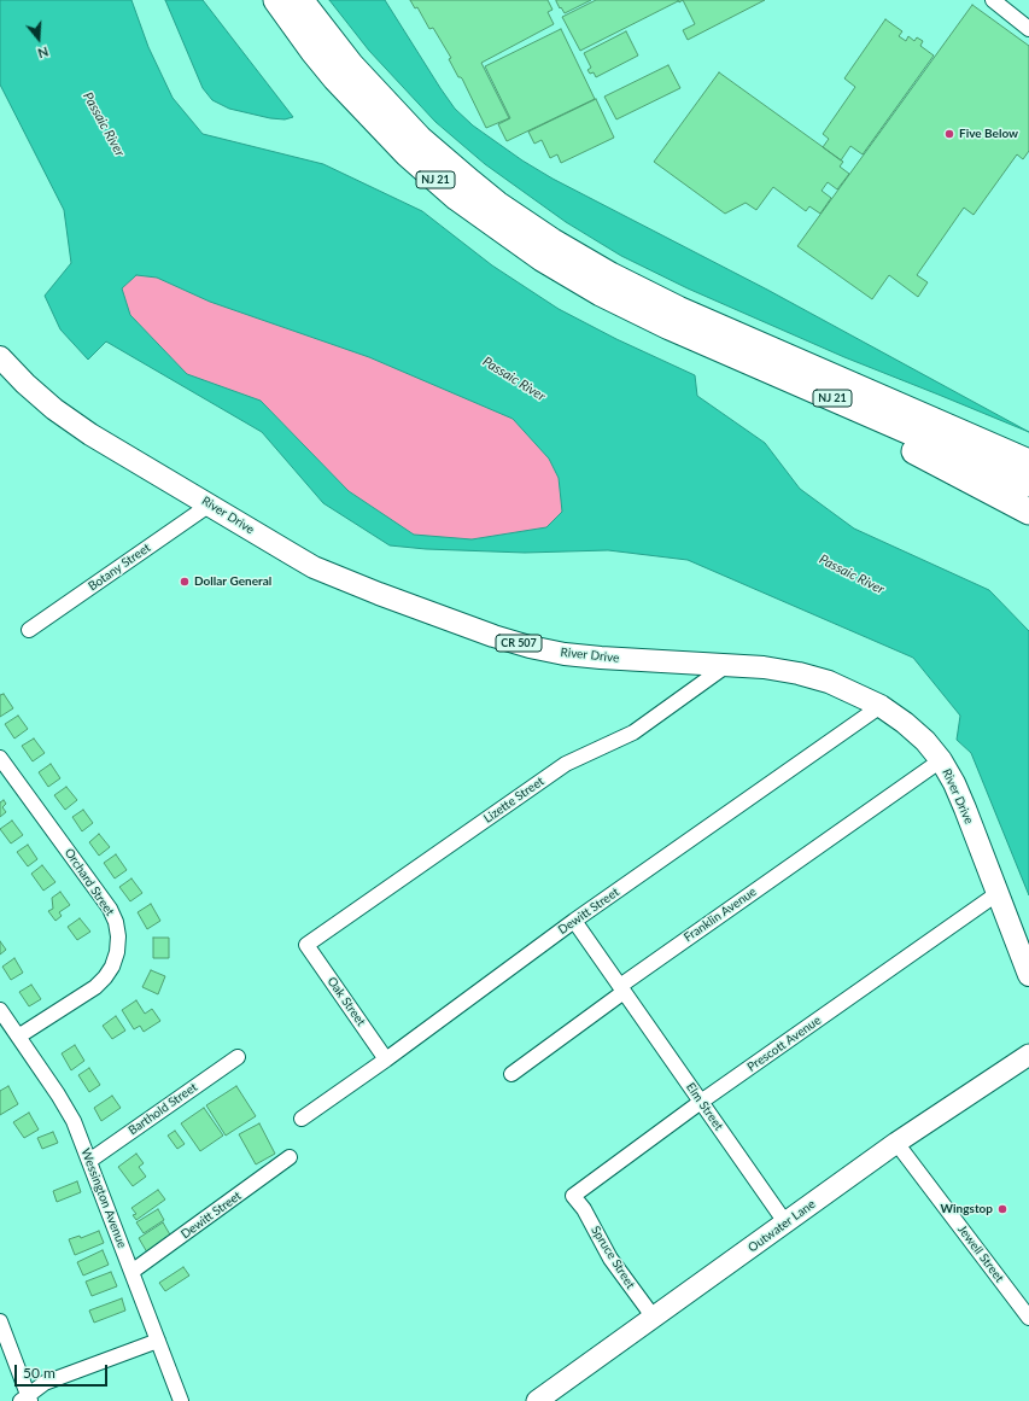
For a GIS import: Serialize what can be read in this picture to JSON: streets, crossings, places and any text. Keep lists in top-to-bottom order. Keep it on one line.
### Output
{"streets":{"highway":["NJ 21"],"main road":["River Drive","CR 507"],"street":["Botany Street","Lizette Street","Orchard Street","Dewitt Street","Franklin Avenue","Oak Street","Prescott Avenue","Elm Street","Barthold Street","Wessington Avenue","Outwater Lane","Jewell Street","Spruce Street"]},"crossings":[["River Drive","Botany Street"],["River Drive","Lizette Street"],["River Drive","Dewitt Street"],["River Drive","Franklin Avenue"],["River Drive","Prescott Avenue"],["Lizette Street","Oak Street"],["Orchard Street","Wessington Avenue"],["Dewitt Street","Oak Street"],["Dewitt Street","Elm Street"],["Dewitt Street","Wessington Avenue"],["Franklin Avenue","Elm Street"],["Prescott Avenue","Elm Street"],["Prescott Avenue","Spruce Street"],["Elm Street","Outwater Lane"],["Barthold Street","Wessington Avenue"],["Outwater Lane","Jewell Street"],["Outwater Lane","Spruce Street"]],"water":["Passaic River"],"places":["Five Below","Dollar General","Wingstop"],"scale_bar":"50 m","north":"bottom"}
